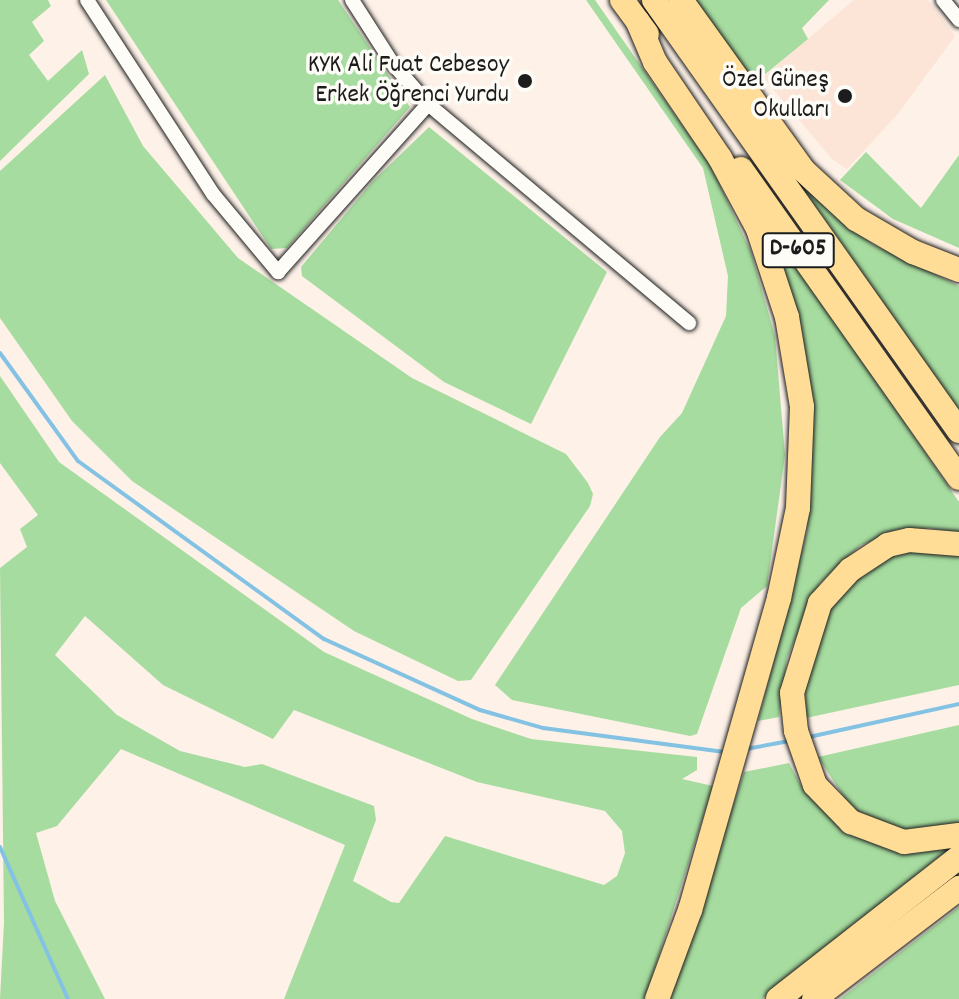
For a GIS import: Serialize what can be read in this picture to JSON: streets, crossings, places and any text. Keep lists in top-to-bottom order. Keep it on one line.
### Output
{"streets":{"highway":["D-605"]},"places":["KYK Ali Fuat Cebesoy Erkek Öğrenci Yurdu","Özel Güneş Okulları"]}
